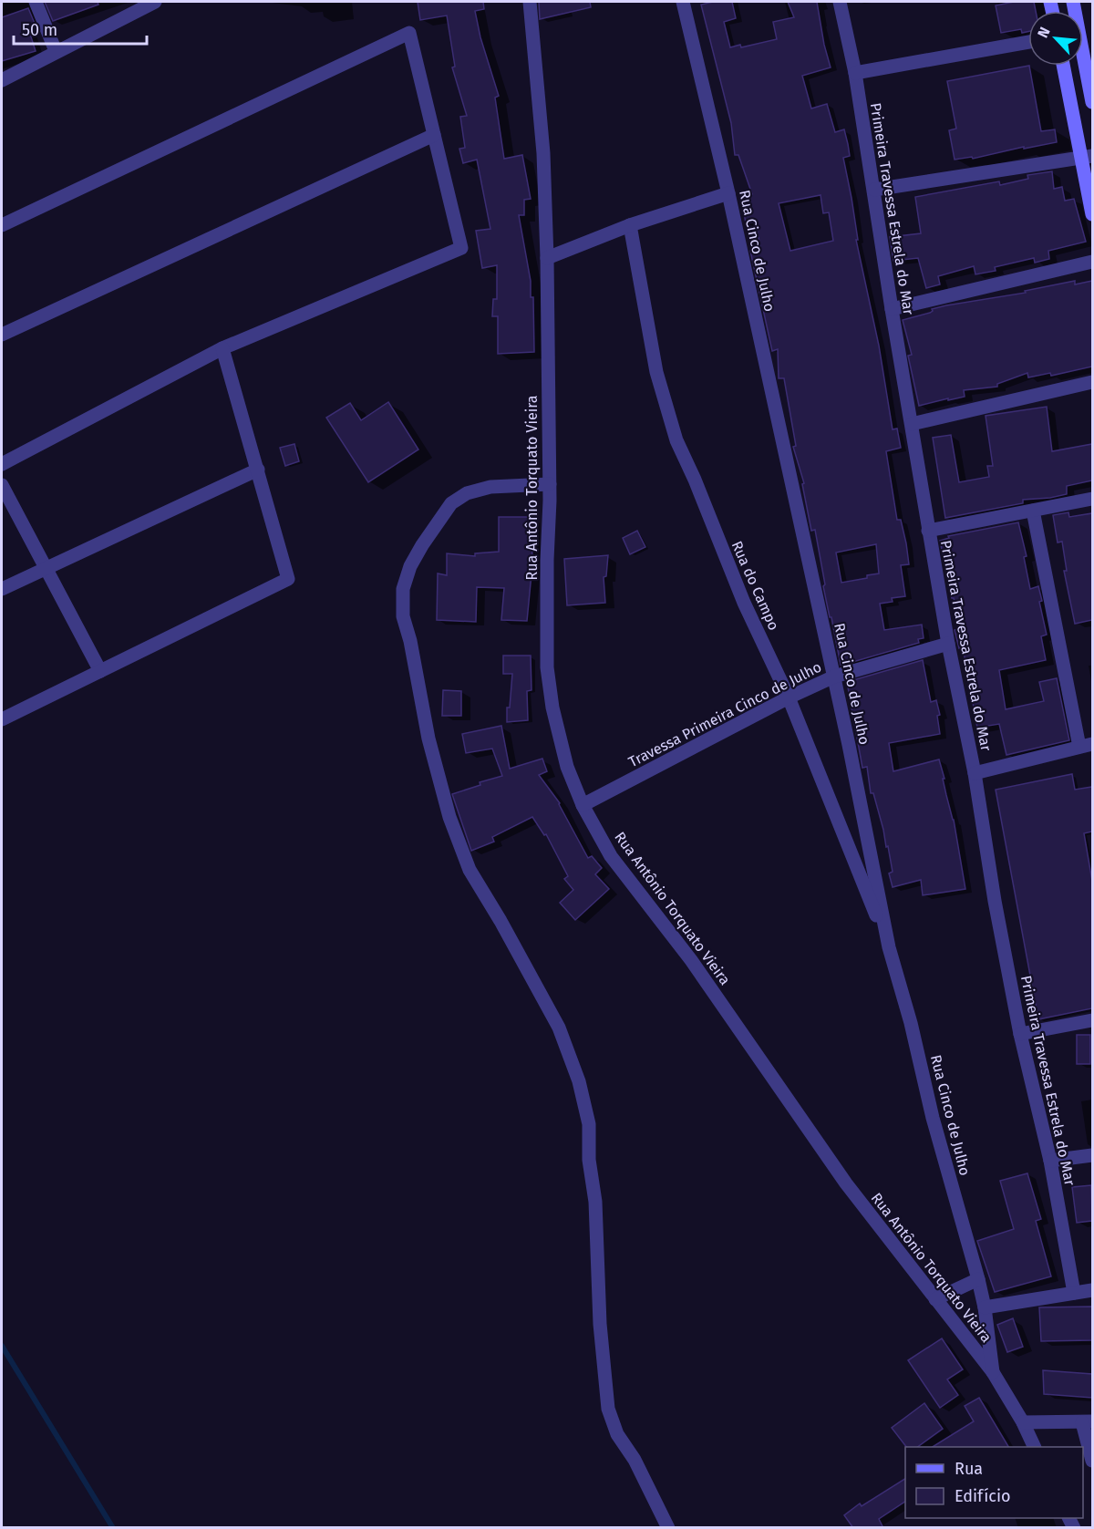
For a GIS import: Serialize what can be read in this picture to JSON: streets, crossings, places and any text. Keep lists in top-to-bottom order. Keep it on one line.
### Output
{"streets":{"street":["Primeira Travessa Estrela do Mar","Rua Cinco de Julho","Rua Antônio Torquato Vieira","Rua do Campo","Travessa Primeira Cinco de Julho"]},"crossings":[["Primeira Travessa Estrela do Mar","Travessa Primeira Cinco de Julho"],["Rua Cinco de Julho","Rua Antônio Torquato Vieira"],["Rua Cinco de Julho","Rua do Campo"],["Rua Cinco de Julho","Travessa Primeira Cinco de Julho"],["Rua Antônio Torquato Vieira","Travessa Primeira Cinco de Julho"],["Rua do Campo","Travessa Primeira Cinco de Julho"]],"legend":["Rua","Edifício"],"scale_bar":"50 m","north":"top left"}
